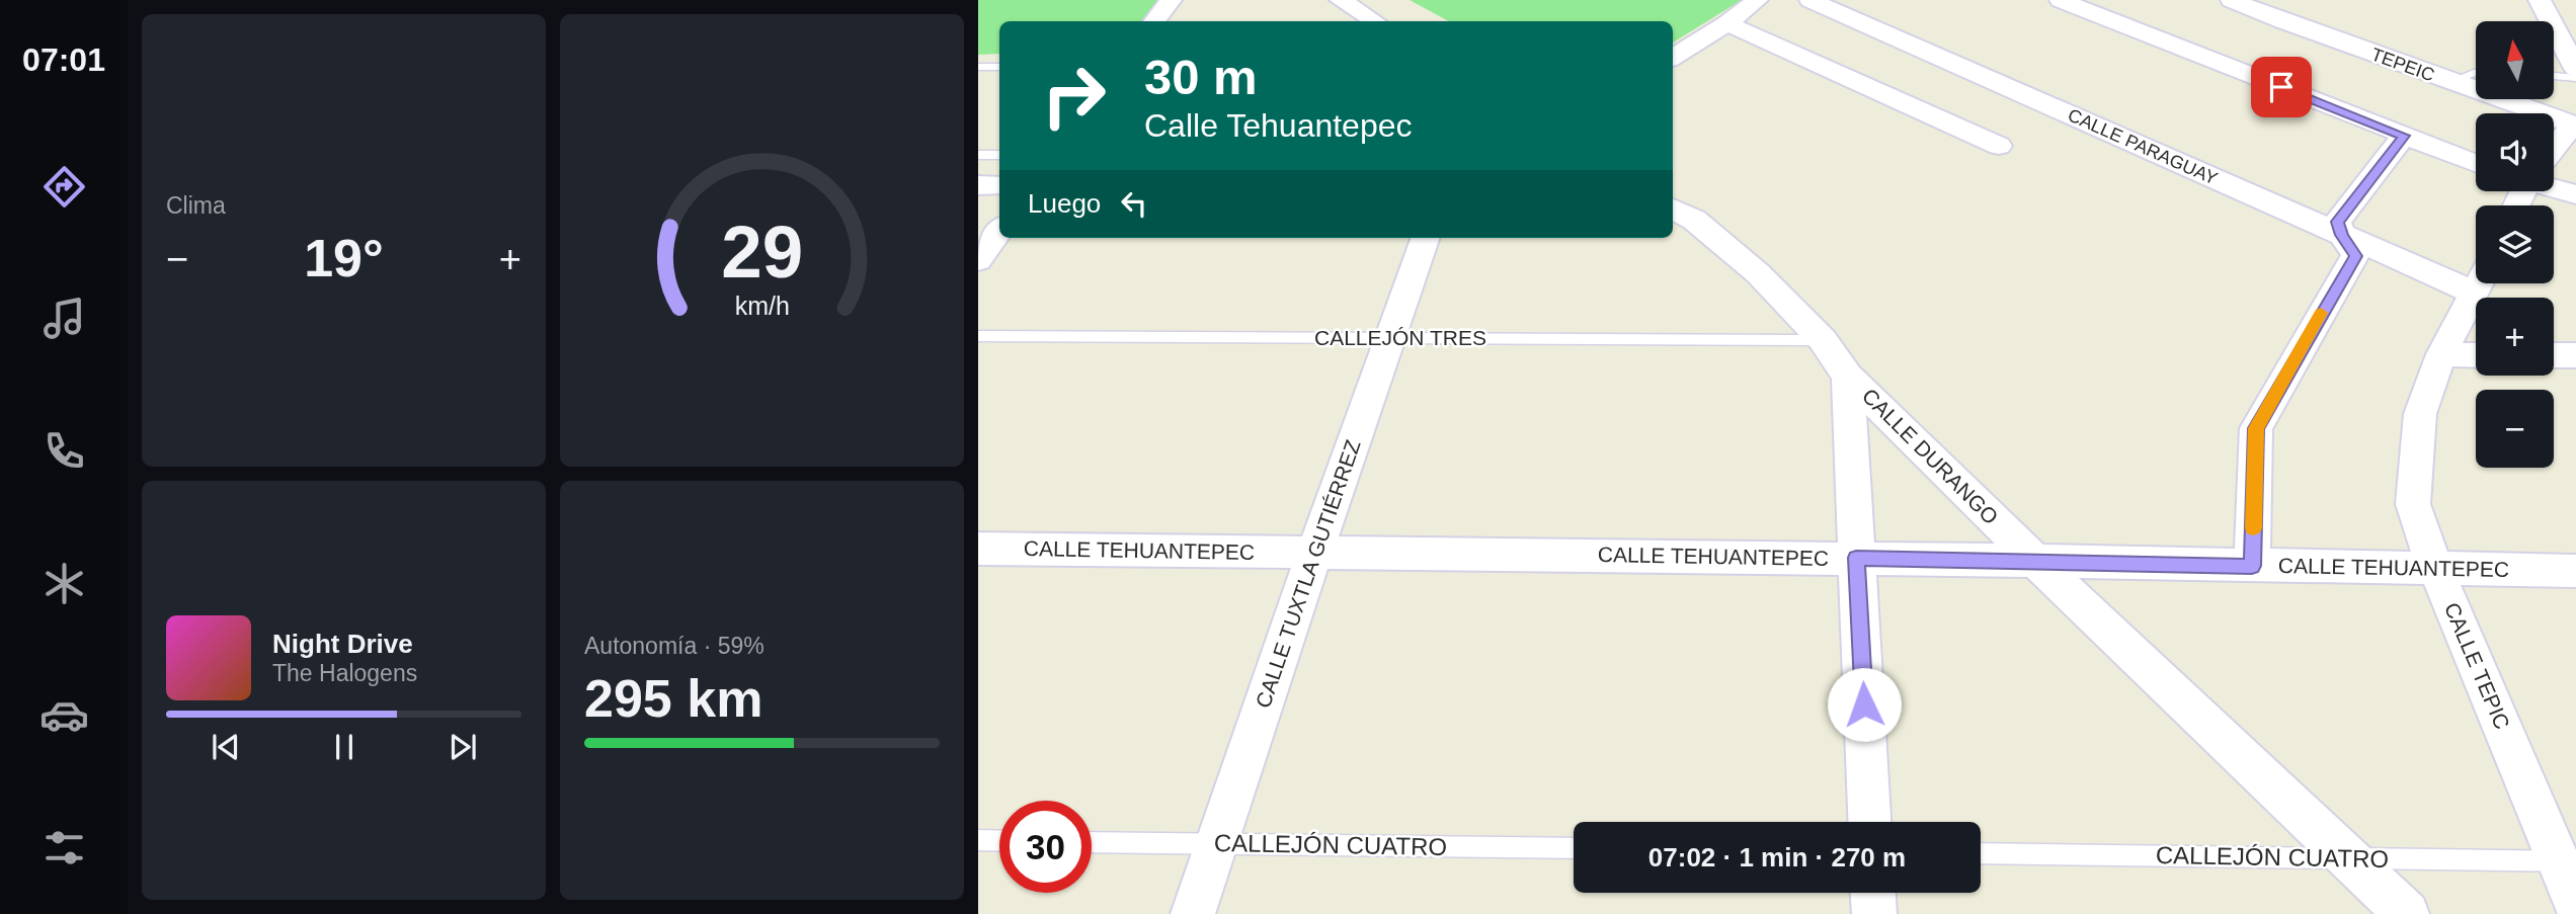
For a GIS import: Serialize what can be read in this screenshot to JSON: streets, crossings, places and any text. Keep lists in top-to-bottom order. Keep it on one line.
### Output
{"streets":{"street":["TEPEIC","CALLE PARAGUAY","CALLE DURANGO","CALLE TEHUANTEPEC","CALLE TUXTLA GUTIÉRREZ","CALLE TEPIC"],"lane":["CALLEJÓN TRES","CALLEJÓN CUATRO"]},"crossings":[["CALLEJÓN TRES","CALLE DURANGO"],["CALLEJÓN TRES","CALLE TUXTLA GUTIÉRREZ"],["CALLE DURANGO","CALLE TEHUANTEPEC"],["CALLE DURANGO","CALLEJÓN CUATRO"],["CALLE TEHUANTEPEC","CALLE TUXTLA GUTIÉRREZ"],["CALLE TEHUANTEPEC","CALLE TEPIC"],["CALLE TUXTLA GUTIÉRREZ","CALLEJÓN CUATRO"],["CALLE TEPIC","CALLEJÓN CUATRO"]],"north":"top","page":{"tabs":"07:01","tile":["Clima",["Autonomía · 59%","295 km"]],"map_buttons":["+","−"],"turn":["30 m","Calle Tehuantepec"],"then":"Luego","heat":["−","19°","+"],"song":["Night Drive","The Halogens"],"limit":"30","trip":"07:02 · 1 min · 270 m","gauge":["29","km/h"]}}
